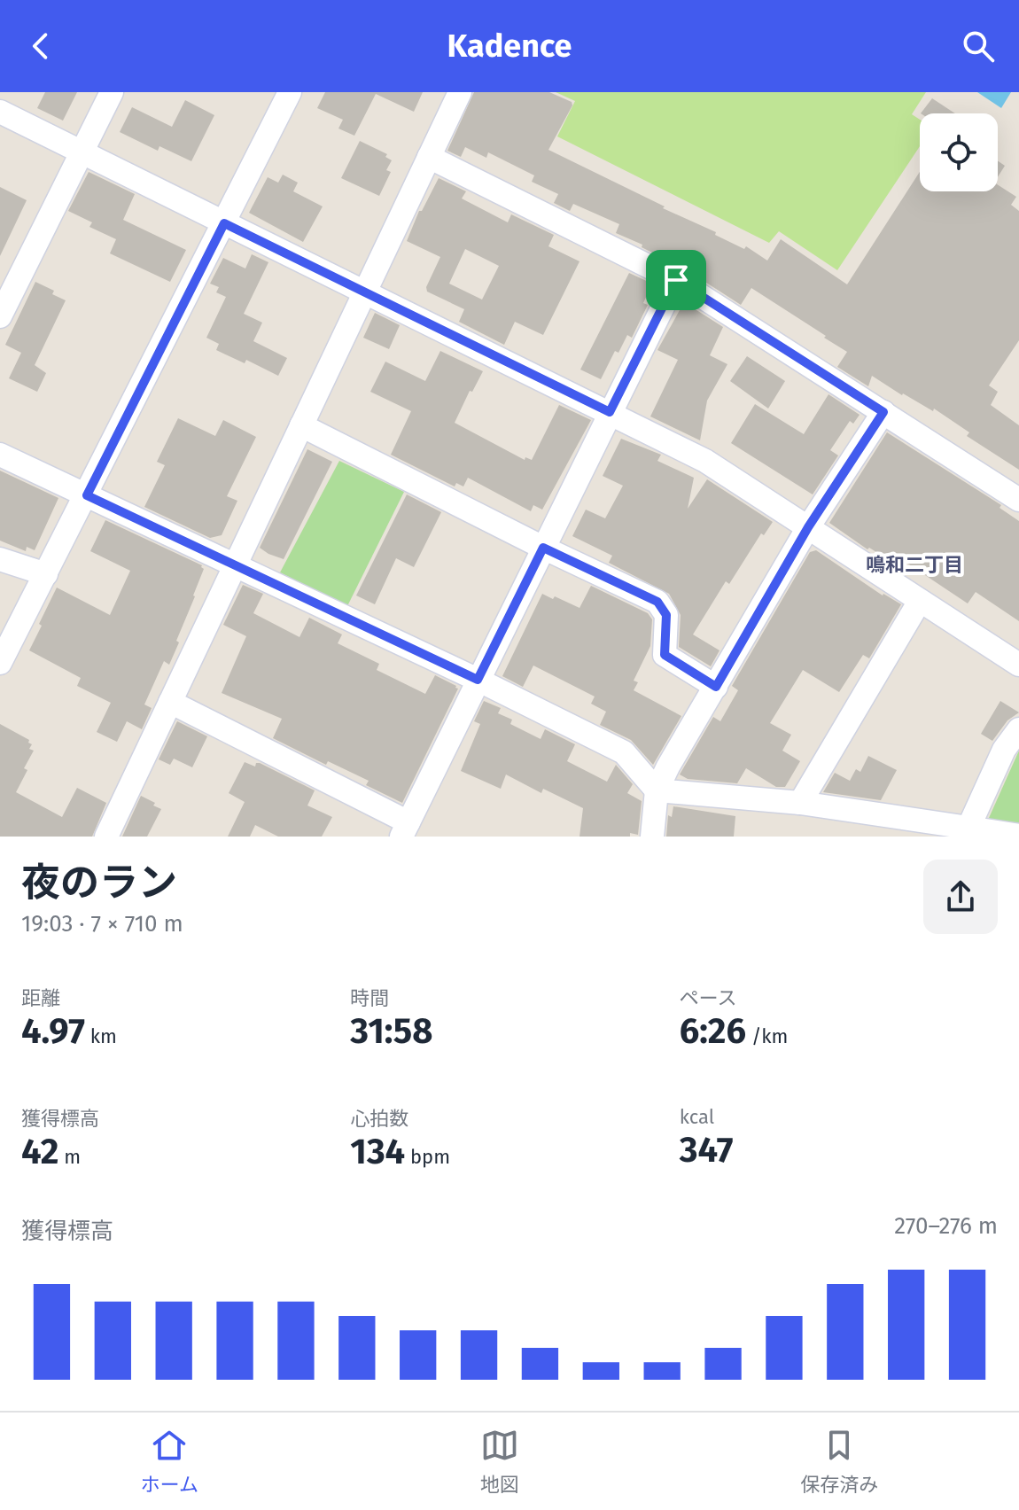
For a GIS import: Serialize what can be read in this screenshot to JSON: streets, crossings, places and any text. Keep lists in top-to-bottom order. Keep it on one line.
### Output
{"districts":["鳴和二丁目"],"page":{"header":"Kadence","heading":["夜のラン","19:03 · 7 × 710 m"],"stats":[["距離","4.97 km"],["時間","31:58"],["ペース","6:26 /km"],["獲得標高","42 m"],["心拍数","134 bpm"],["kcal","347"]],"chart":["獲得標高","270–276 m"],"tabs":["ホーム","地図","保存済み"]}}
